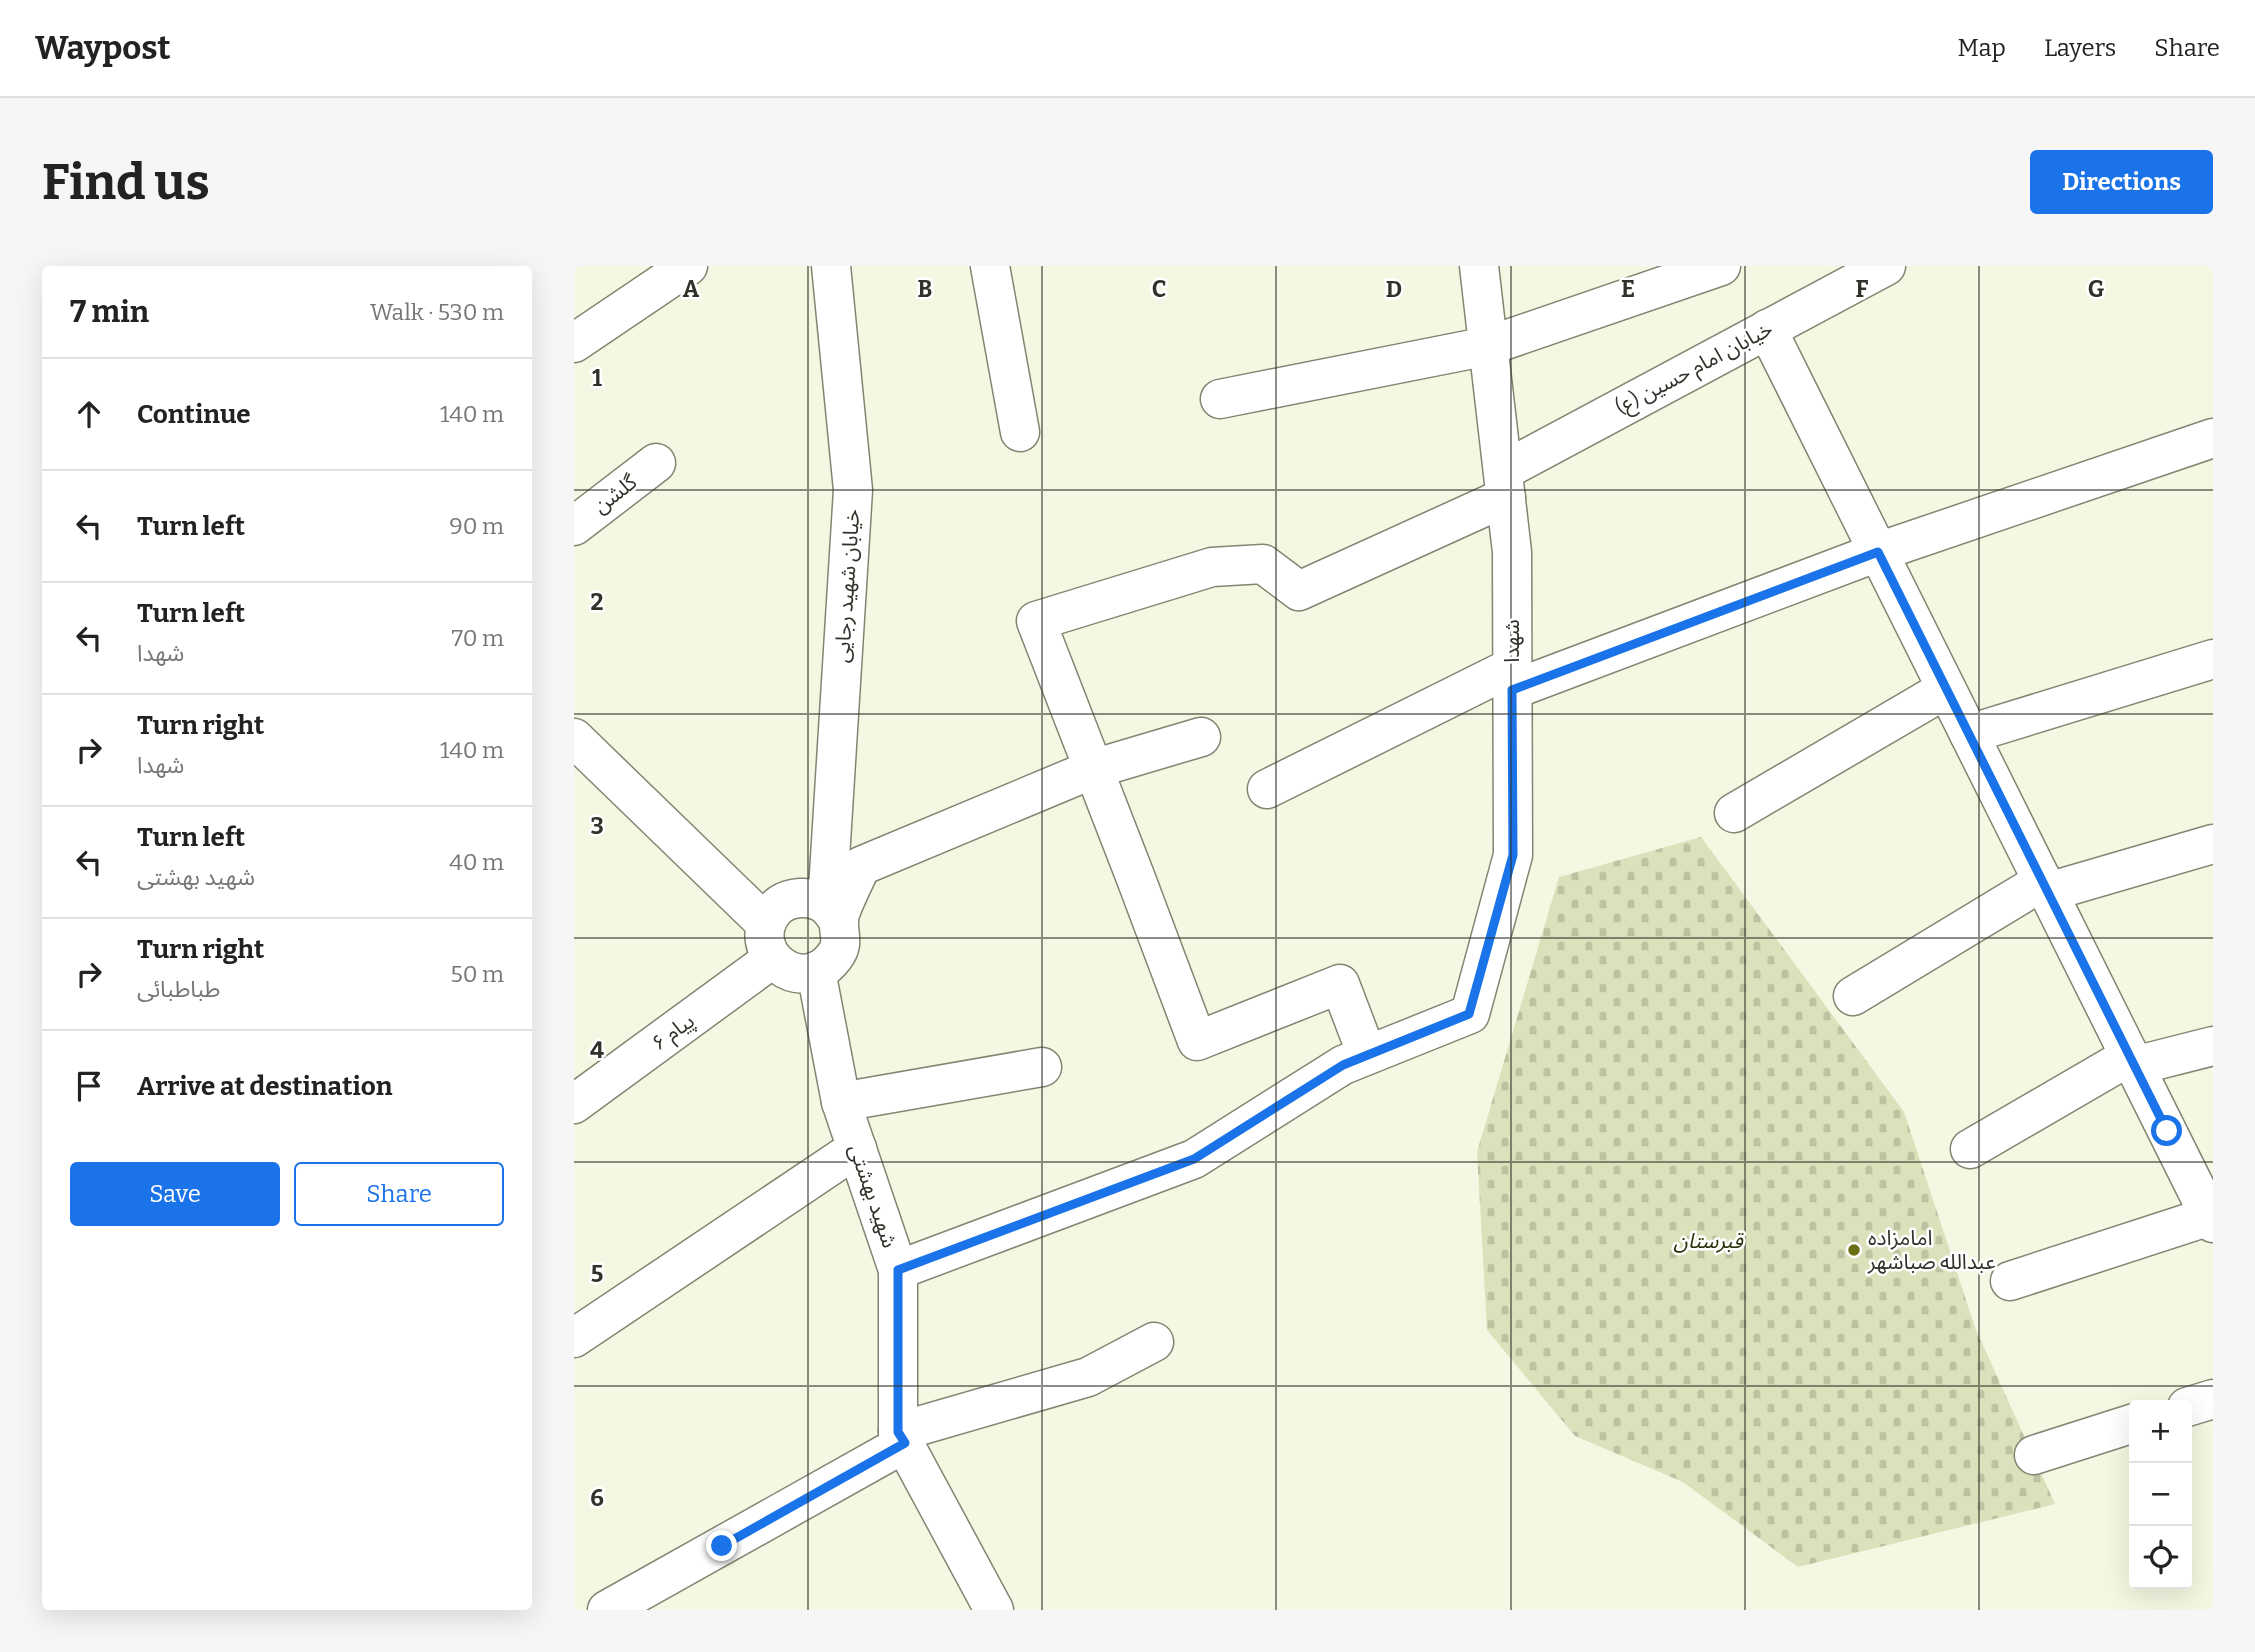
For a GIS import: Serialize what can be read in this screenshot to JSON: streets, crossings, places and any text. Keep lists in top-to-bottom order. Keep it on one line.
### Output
{"streets":{"street":["خیابان امام حسین (ع)","گلشن","خیابان شهید رجایی","شهدا","پیام ۶","شهید بهشتی"]},"crossings":[["خیابان امام حسین (ع)","شهدا"],["خیابان شهید رجایی","پیام ۶"],["خیابان شهید رجایی","شهید بهشتی"],["شهدا","شهید بهشتی"],["پیام ۶","شهید بهشتی"]],"parks":["قبرستان"],"places":["امامزاده عبدالله صباشهر"],"page":{"header":"Waypost","nav":["Map","Layers","Share"],"buttons":["Directions",["Save","Share"]],"title":"Find us","heading":["7 min","Walk · 530 m"],"list":[["Continue","140 m"],["Turn left","90 m"],["Turn left","شهدا","70 m"],["Turn right","شهدا","140 m"],["Turn left","شهید بهشتی","40 m"],["Turn right","طباطبائی","50 m"],"Arrive at destination"],"map_buttons":["+","−"]},"grid":{"columns":["A","B","C","D","E","F","G"],"rows":["1","2","3","4","5","6"]}}
